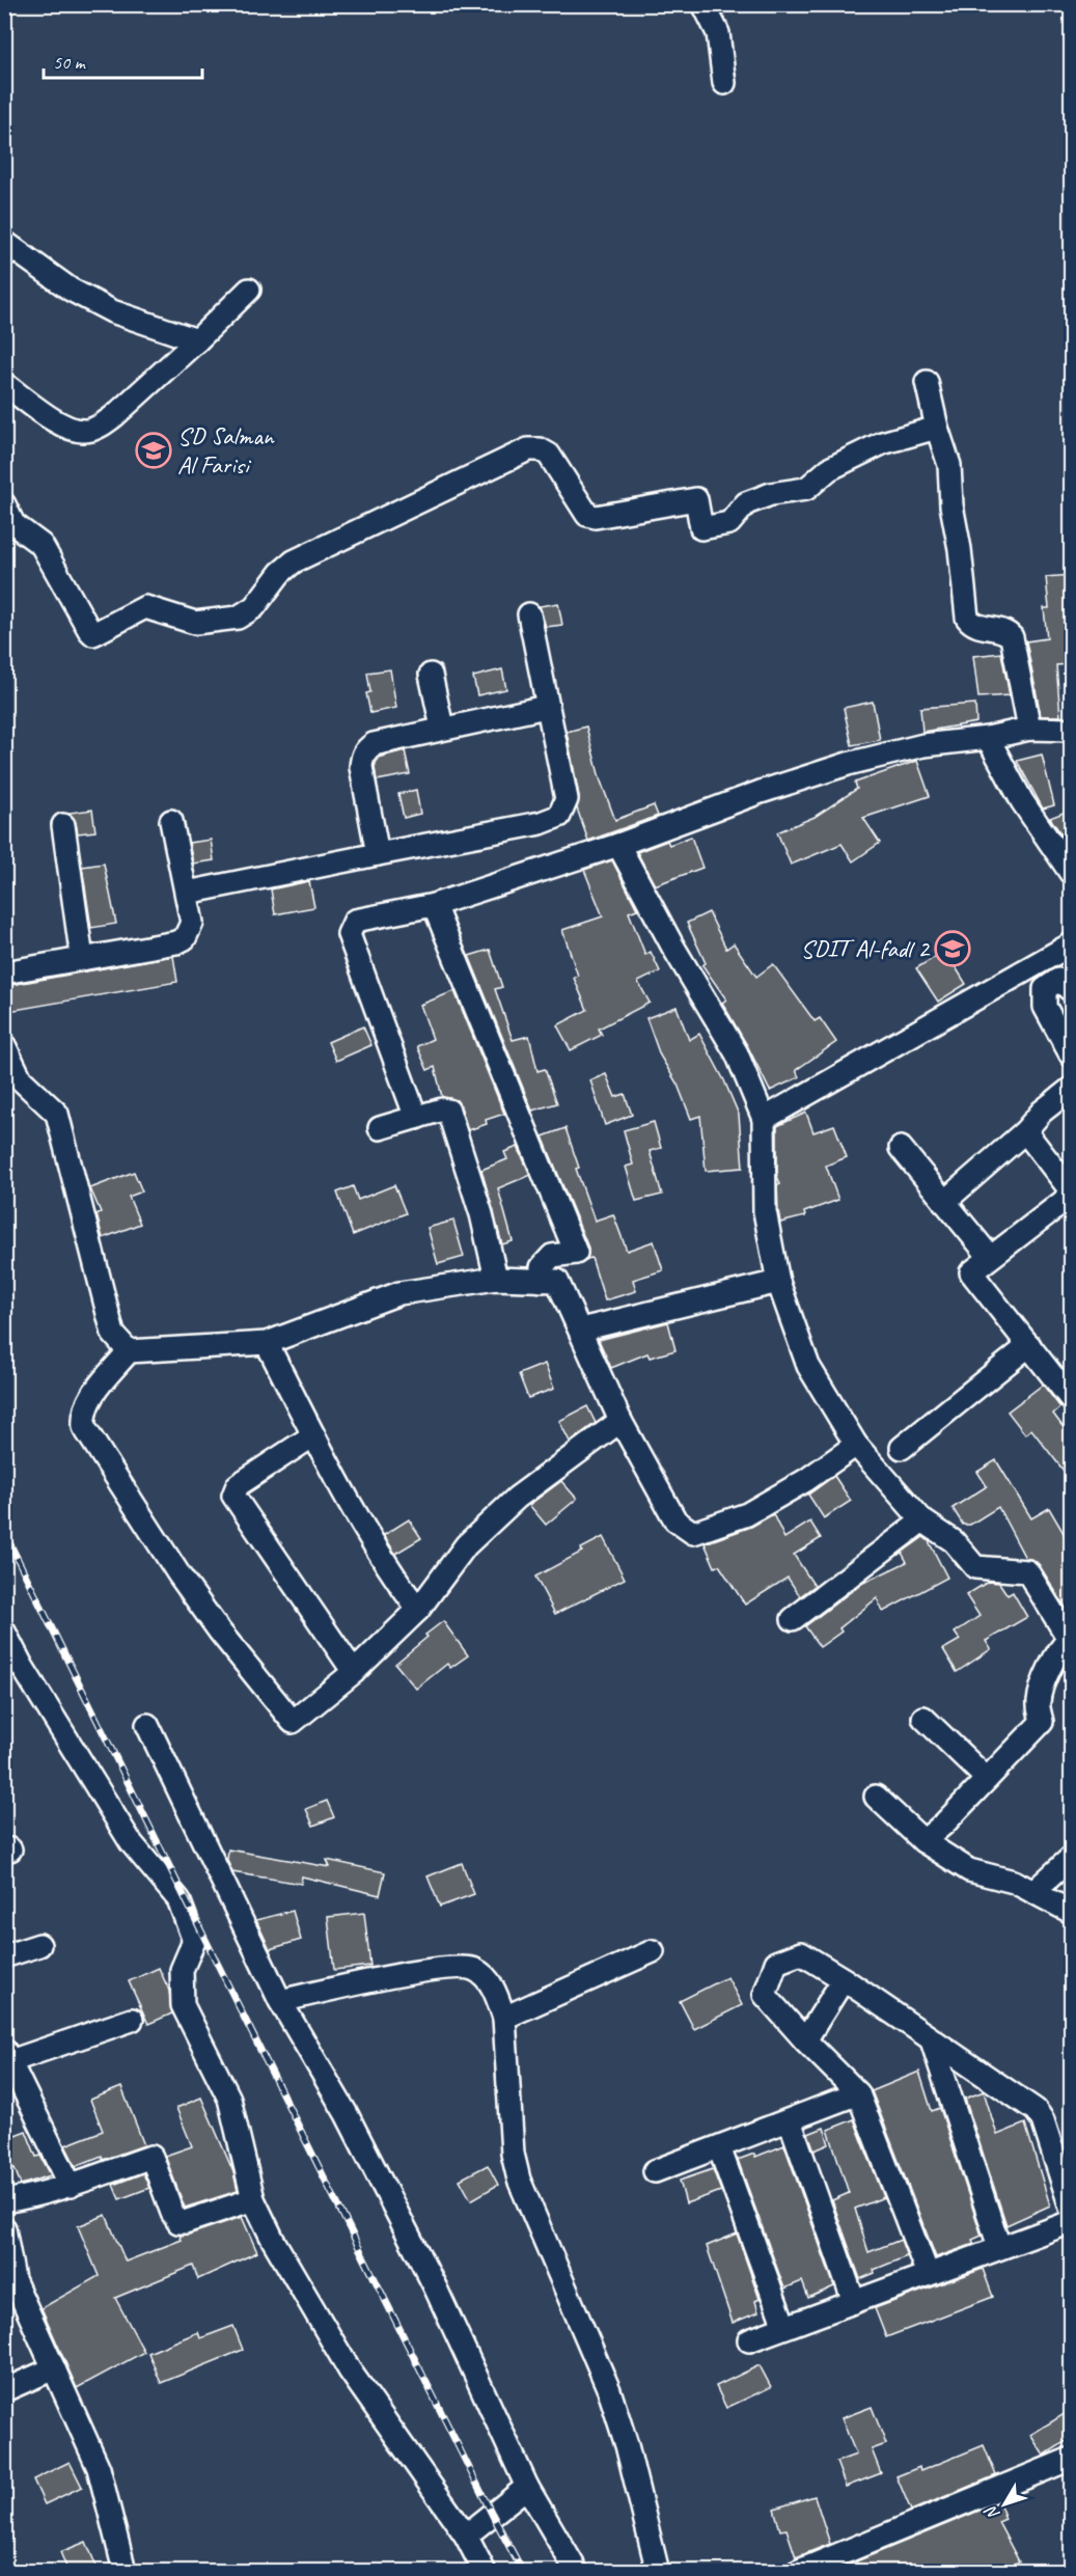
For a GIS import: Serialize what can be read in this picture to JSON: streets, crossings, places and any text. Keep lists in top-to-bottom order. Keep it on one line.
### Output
{"places":{"school or university":["SD Salman Al Farisi","SDIT Al-fadl 2"]},"scale_bar":"50 m","north":"bottom left"}
